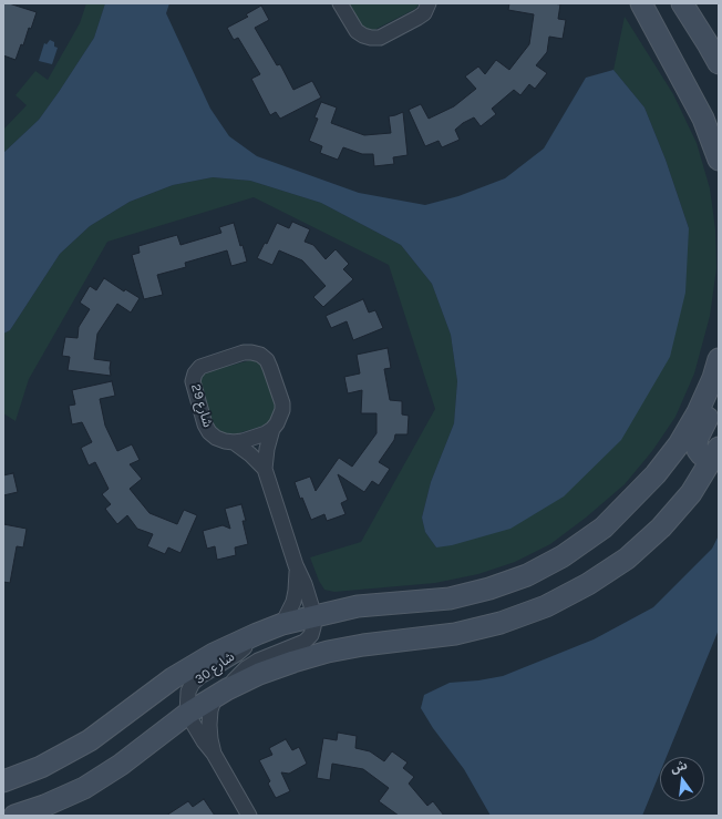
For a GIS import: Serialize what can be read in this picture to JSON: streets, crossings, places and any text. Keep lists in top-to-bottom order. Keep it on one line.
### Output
{"streets":{"street":["شارع 29","شارع 30"]},"north":"top"}
